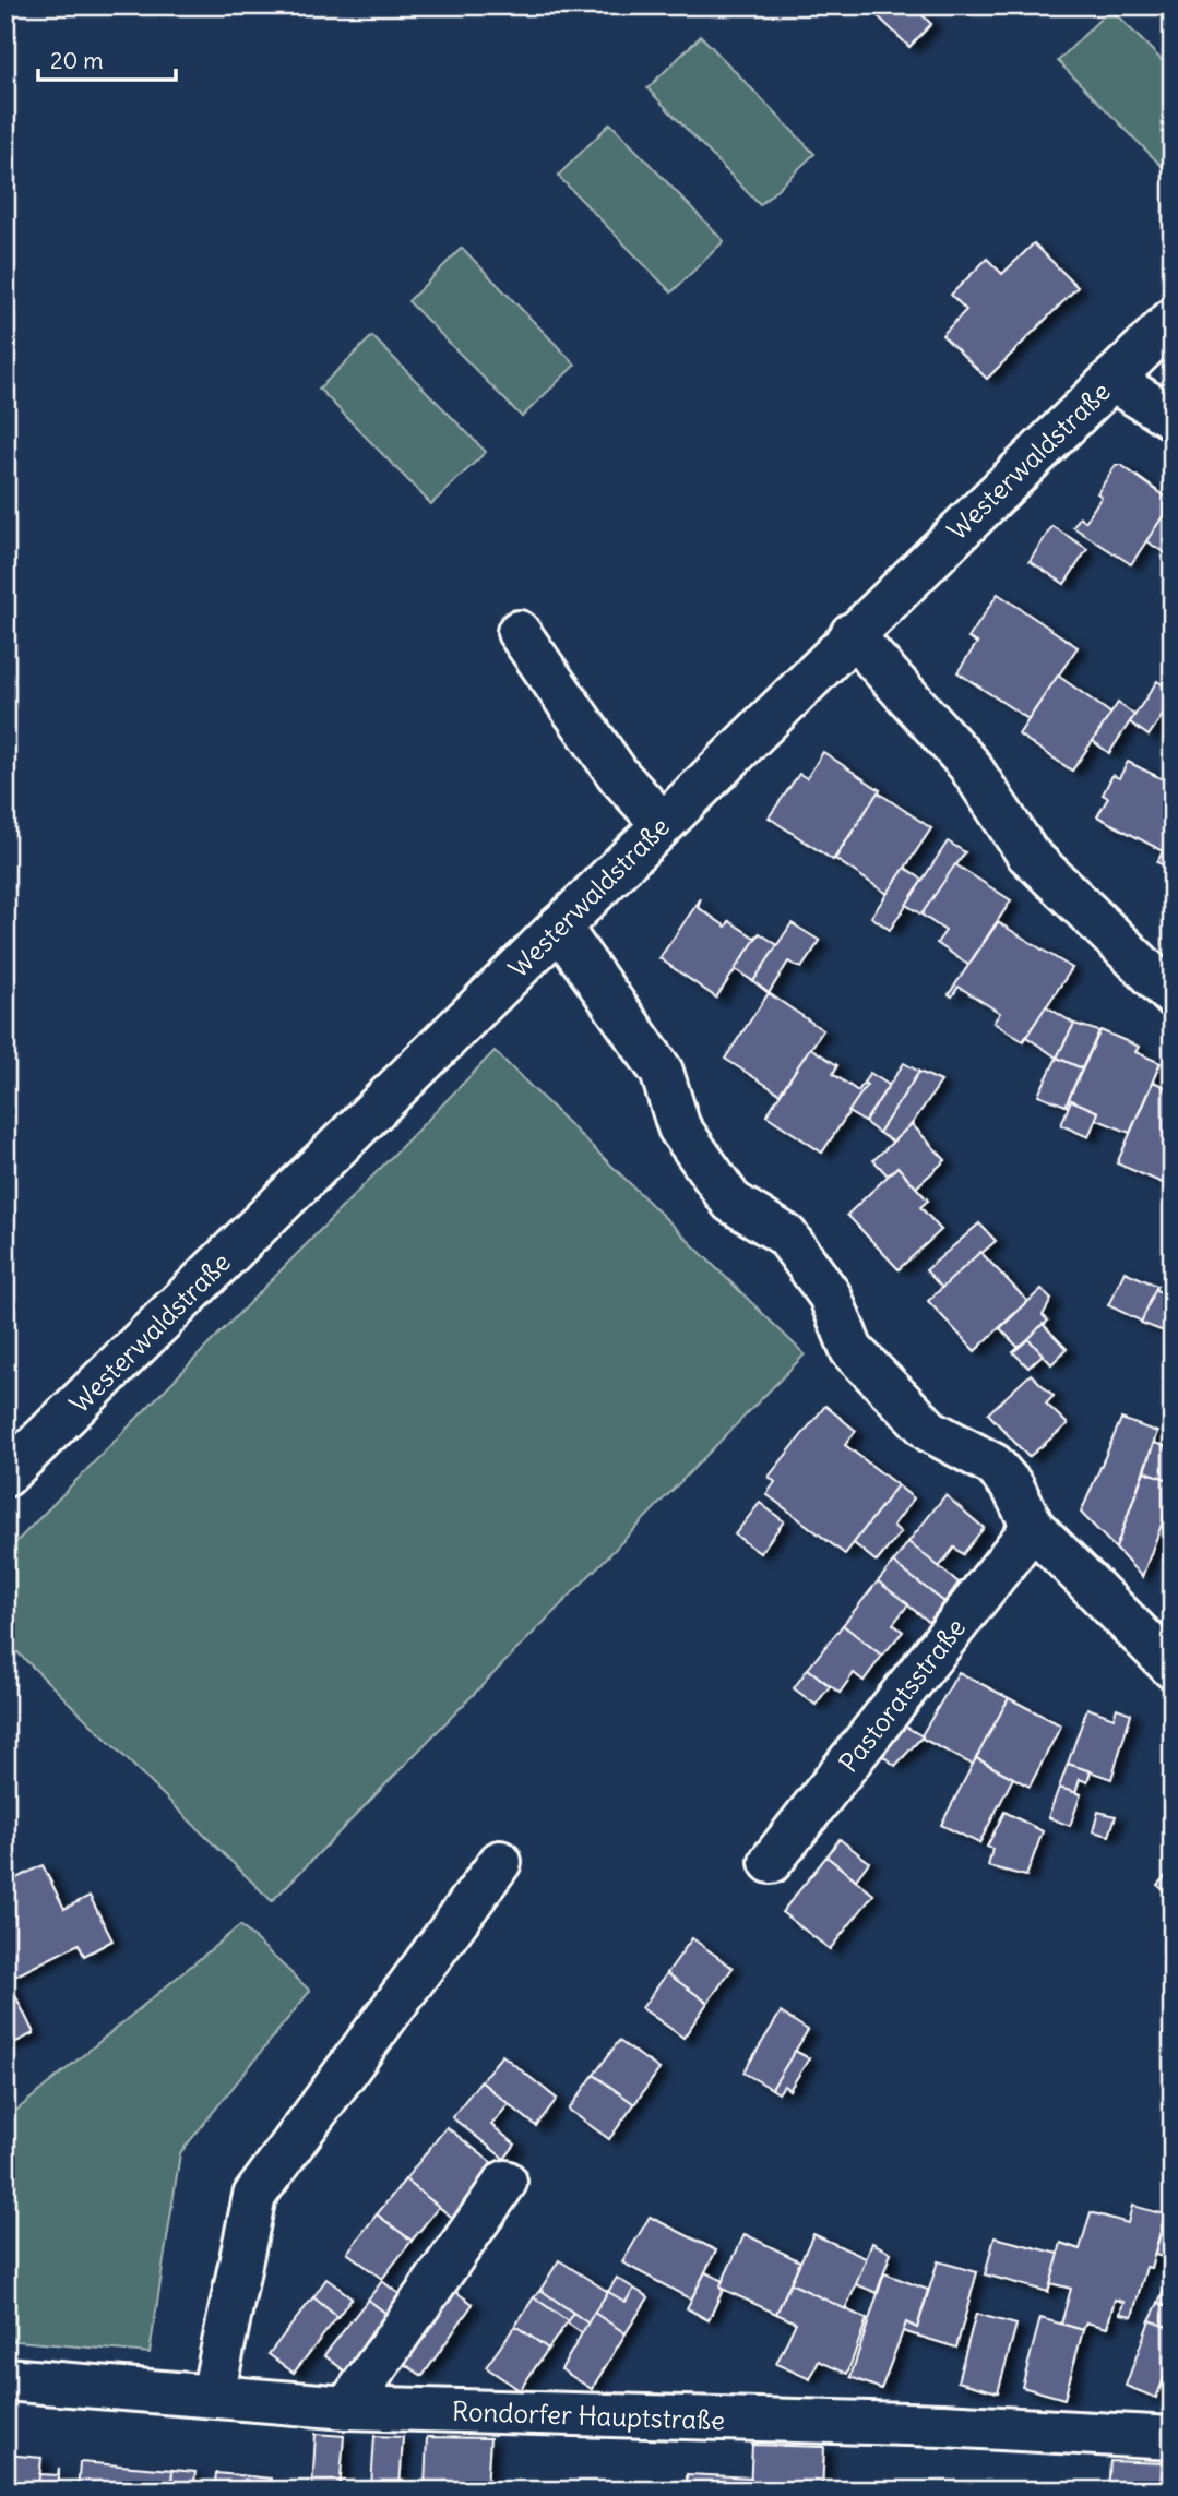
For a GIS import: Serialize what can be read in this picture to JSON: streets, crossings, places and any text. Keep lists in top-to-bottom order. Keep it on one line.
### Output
{"streets":{"street":["Westerwaldstraße","Pastoratsstraße","Rondorfer Hauptstraße"]},"scale_bar":"20 m"}
